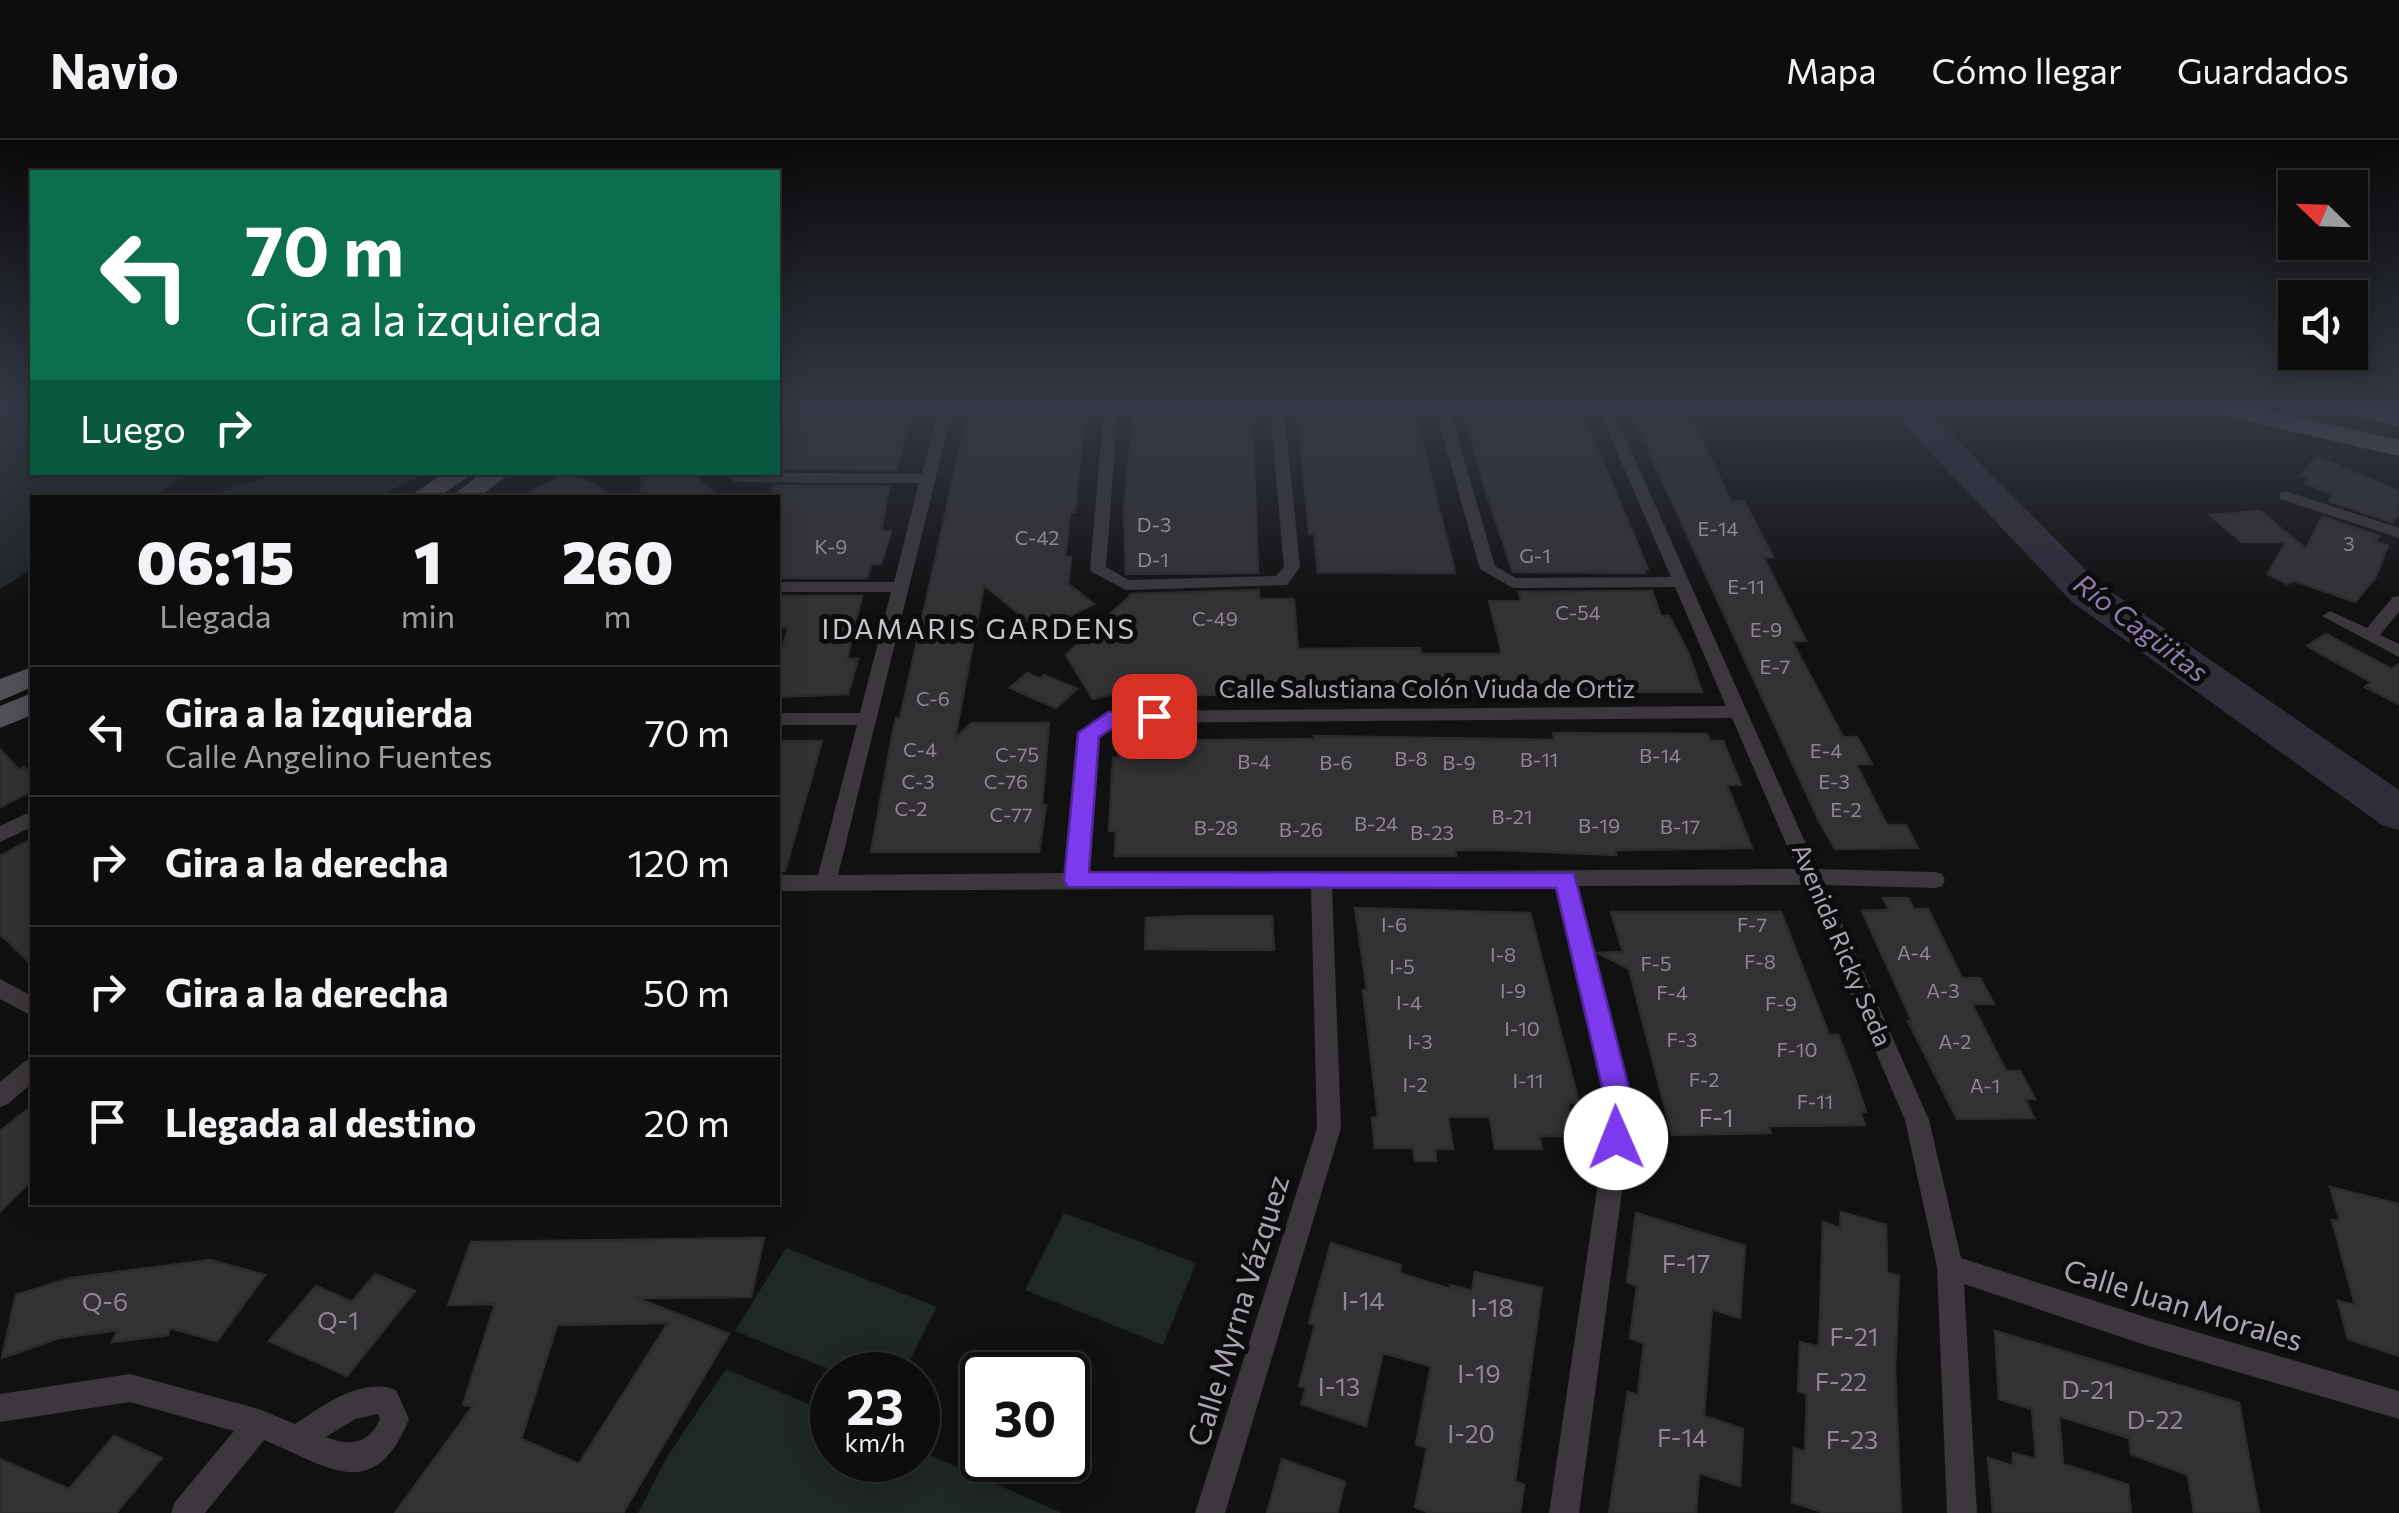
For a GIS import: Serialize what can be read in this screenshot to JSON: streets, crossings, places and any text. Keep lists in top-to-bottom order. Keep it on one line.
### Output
{"streets":{"street":["Calle Salustiana Colón Viuda de Ortiz","Avenida Ricky Seda","Calle Juan Morales","Calle Myrna Vázquez"]},"crossings":[["Calle Salustiana Colón Viuda de Ortiz","Avenida Ricky Seda"],["Avenida Ricky Seda","Calle Juan Morales"]],"districts":["IDAMARIS GARDENS"],"water":["Río Cagüitas"],"house_numbers":["D-3","E-14","C-42","3","K-9","G-1","D-1","E-11","C-54","C-49","E-9","E-7","C-6","C-4","E-4","C-75","B-14","B-8","B-11","B-4","B-6","B-9","C-3","C-76","E-3","C-2","E-2","C-77","B-21","B-24","B-19","B-17","B-28","B-26","B-23","I-6","F-7","A-4","I-8","F-8","F-5","I-5","I-9","A-3","F-4","I-4","F-9","I-10","F-3","I-3","A-2","F-10","F-2","I-11","I-2","A-1","F-11","F-1","F-17","I-14","Q-6","I-18","Q-1","F-21","I-19","F-22","I-13","D-21","D-22","I-20","F-14","F-23"],"north":"top left","page":{"header":"Navio","nav":["Mapa","Cómo llegar","Guardados"],"turn":["70 m","Gira a la izquierda"],"then":"Luego","eta":["06:15","Llegada","1","min","260","m"],"list":[{"name":"Gira a la izquierda","note":"Calle Angelino Fuentes","value":"70 m"},{"name":"Gira a la derecha","value":"120 m"},{"name":"Gira a la derecha","value":"50 m"},{"name":"Llegada al destino","value":"20 m"}],"speed":"23 km/h","limit":"30"}}
